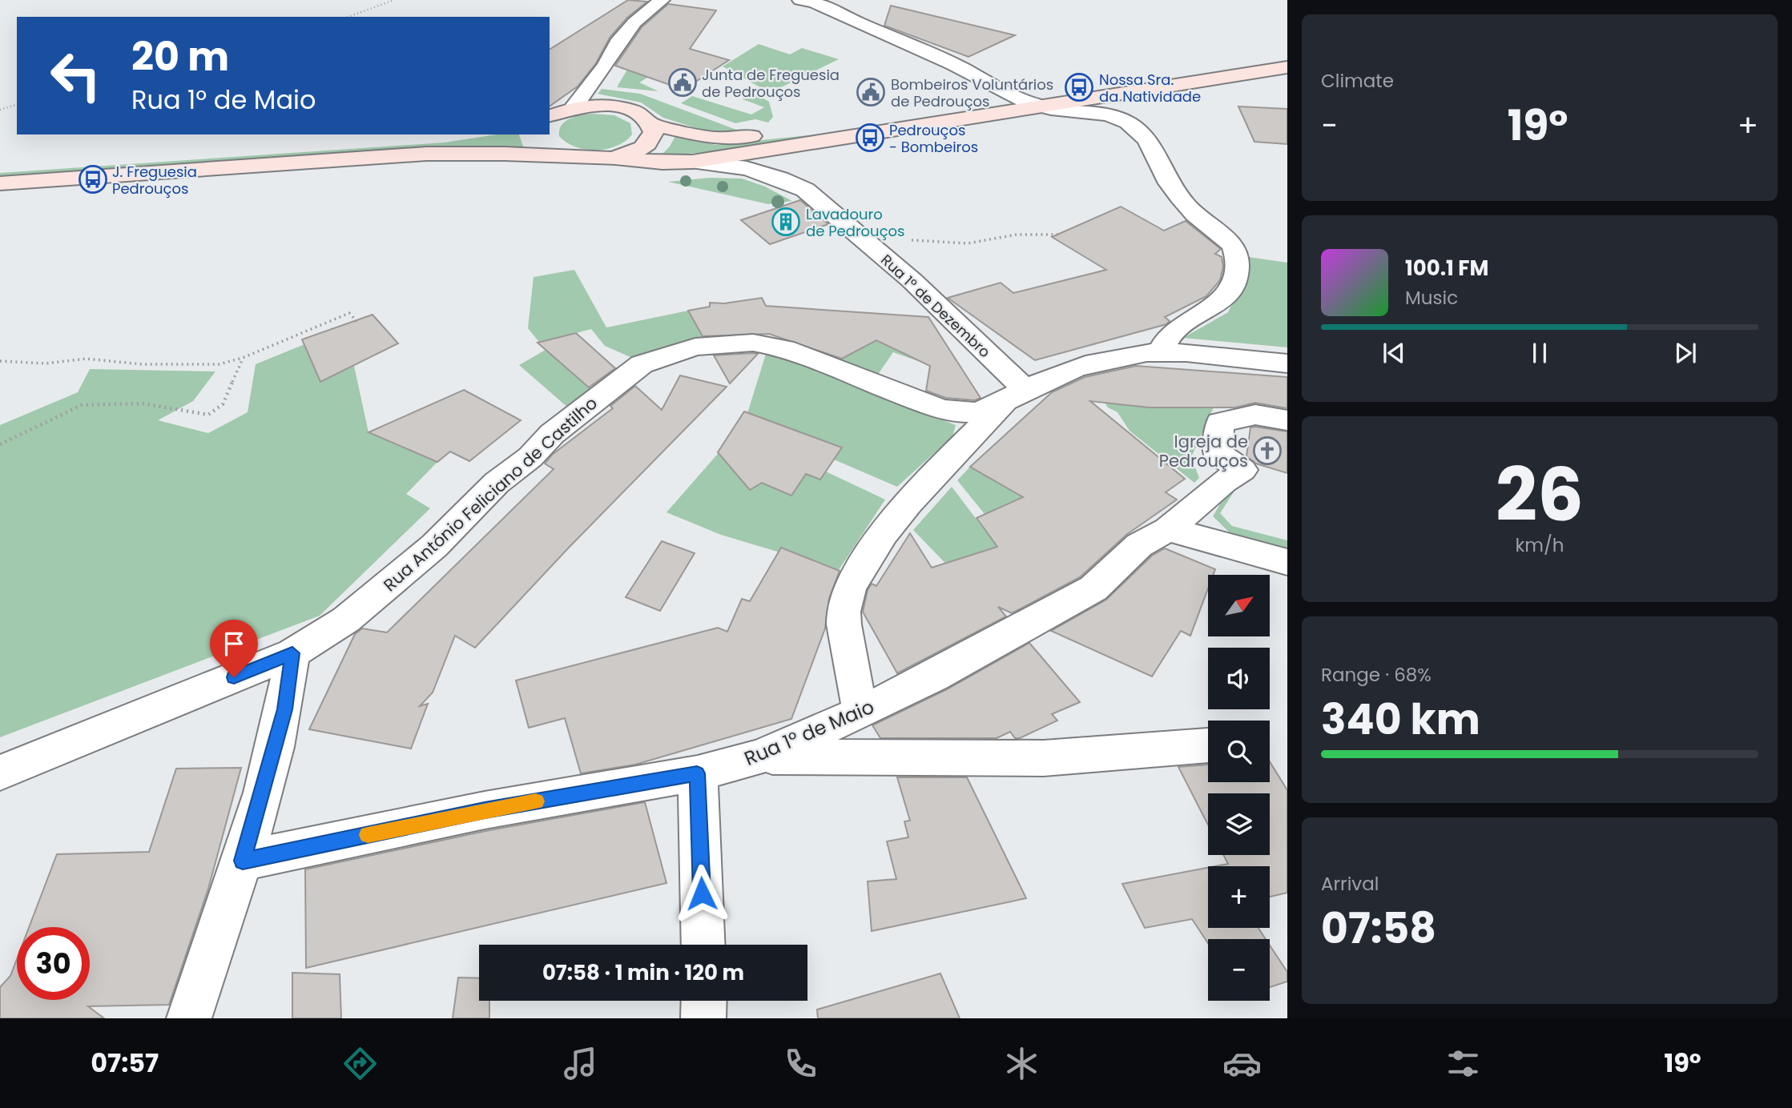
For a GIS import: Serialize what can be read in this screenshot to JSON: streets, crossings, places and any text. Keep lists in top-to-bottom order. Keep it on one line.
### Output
{"streets":{"street":["Rua 1º de Dezembro","Rua António Feliciano de Castilho","Rua 1º de Maio"]},"crossings":[["Rua 1º de Dezembro","Rua António Feliciano de Castilho"]],"places":{"public building":["Junta de Freguesia de Pedrouços","Bombeiros Voluntários de Pedrouços"],"bus stop":["Nossa Sra. da Natividade","Pedrouços - Bombeiros","J. Freguesia Pedrouços"],"building":["Lavadouro de Pedrouços"],"church":["Igreja de Pedrouços"]},"north":"top right","page":{"tile":["Climate",["26","km/h"],["Range · 68%","340 km"],["Arrival","07:58"]],"turn":["20 m","Rua 1º de Maio"],"heat":["−","19°","+"],"song":["100.1 FM","Music"],"map_buttons":["+","−"],"limit":"30","trip":"07:58 · 1 min · 120 m","tabs":["07:57","19°"]}}
